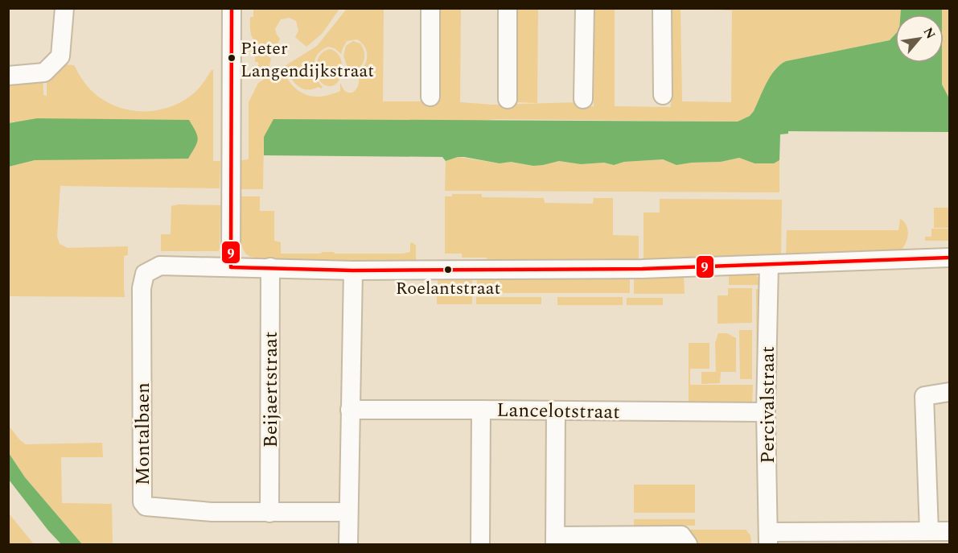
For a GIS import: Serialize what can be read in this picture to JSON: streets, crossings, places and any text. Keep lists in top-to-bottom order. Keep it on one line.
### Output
{"streets":{"street":["Beijaertstraat","Percivalstraat","Lancelotstraat","Montalbaen"]},"crossings":[["Beijaertstraat","Montalbaen"],["Percivalstraat","Lancelotstraat"]],"places":["Pieter Langendijkstraat","Roelantstraat"],"lines":["transit line 9"],"north":"top right"}
